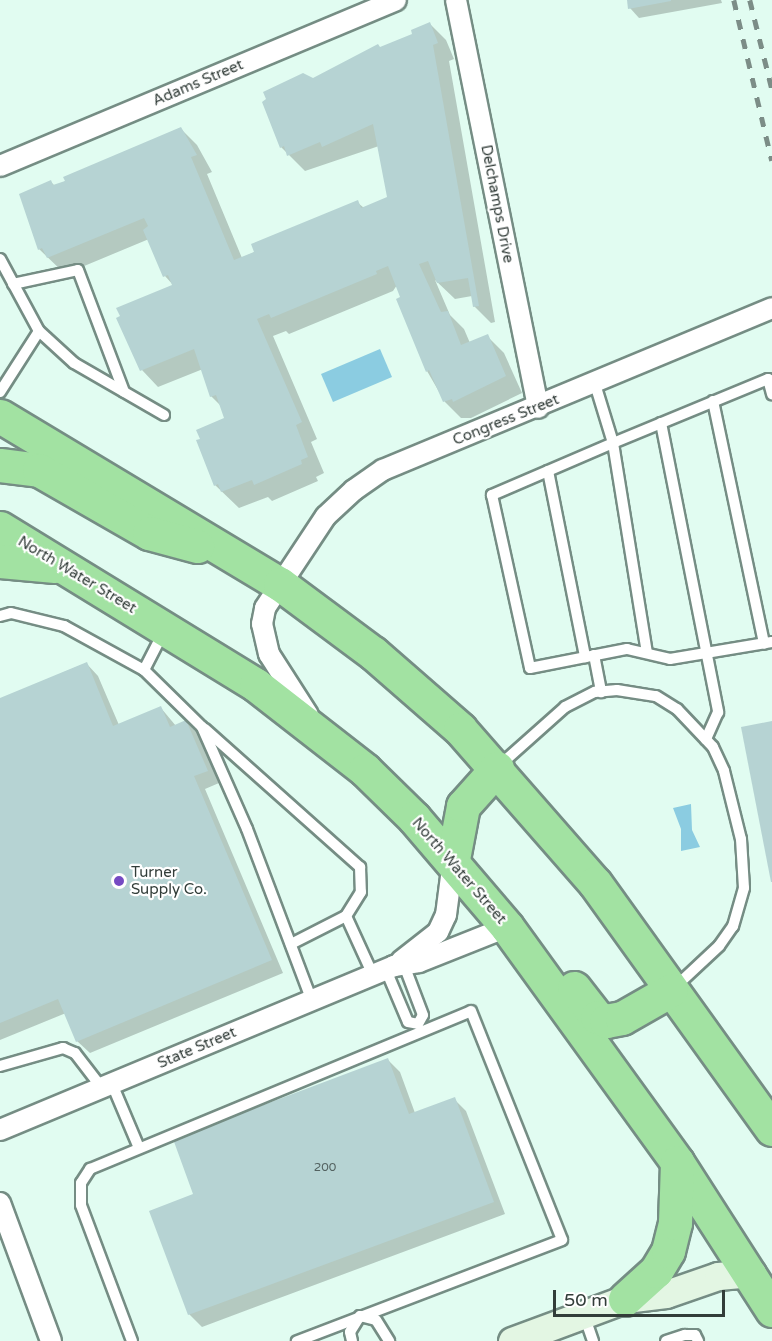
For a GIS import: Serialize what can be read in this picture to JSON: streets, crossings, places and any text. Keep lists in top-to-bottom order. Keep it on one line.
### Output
{"streets":{"highway":["North Water Street"],"street":["Adams Street","Delchamps Drive","Congress Street","State Street"]},"crossings":[["Delchamps Drive","Congress Street"],["Congress Street","North Water Street"],["North Water Street","State Street"]],"places":["Turner Supply Co."],"house_numbers":["200"],"scale_bar":"50 m"}
